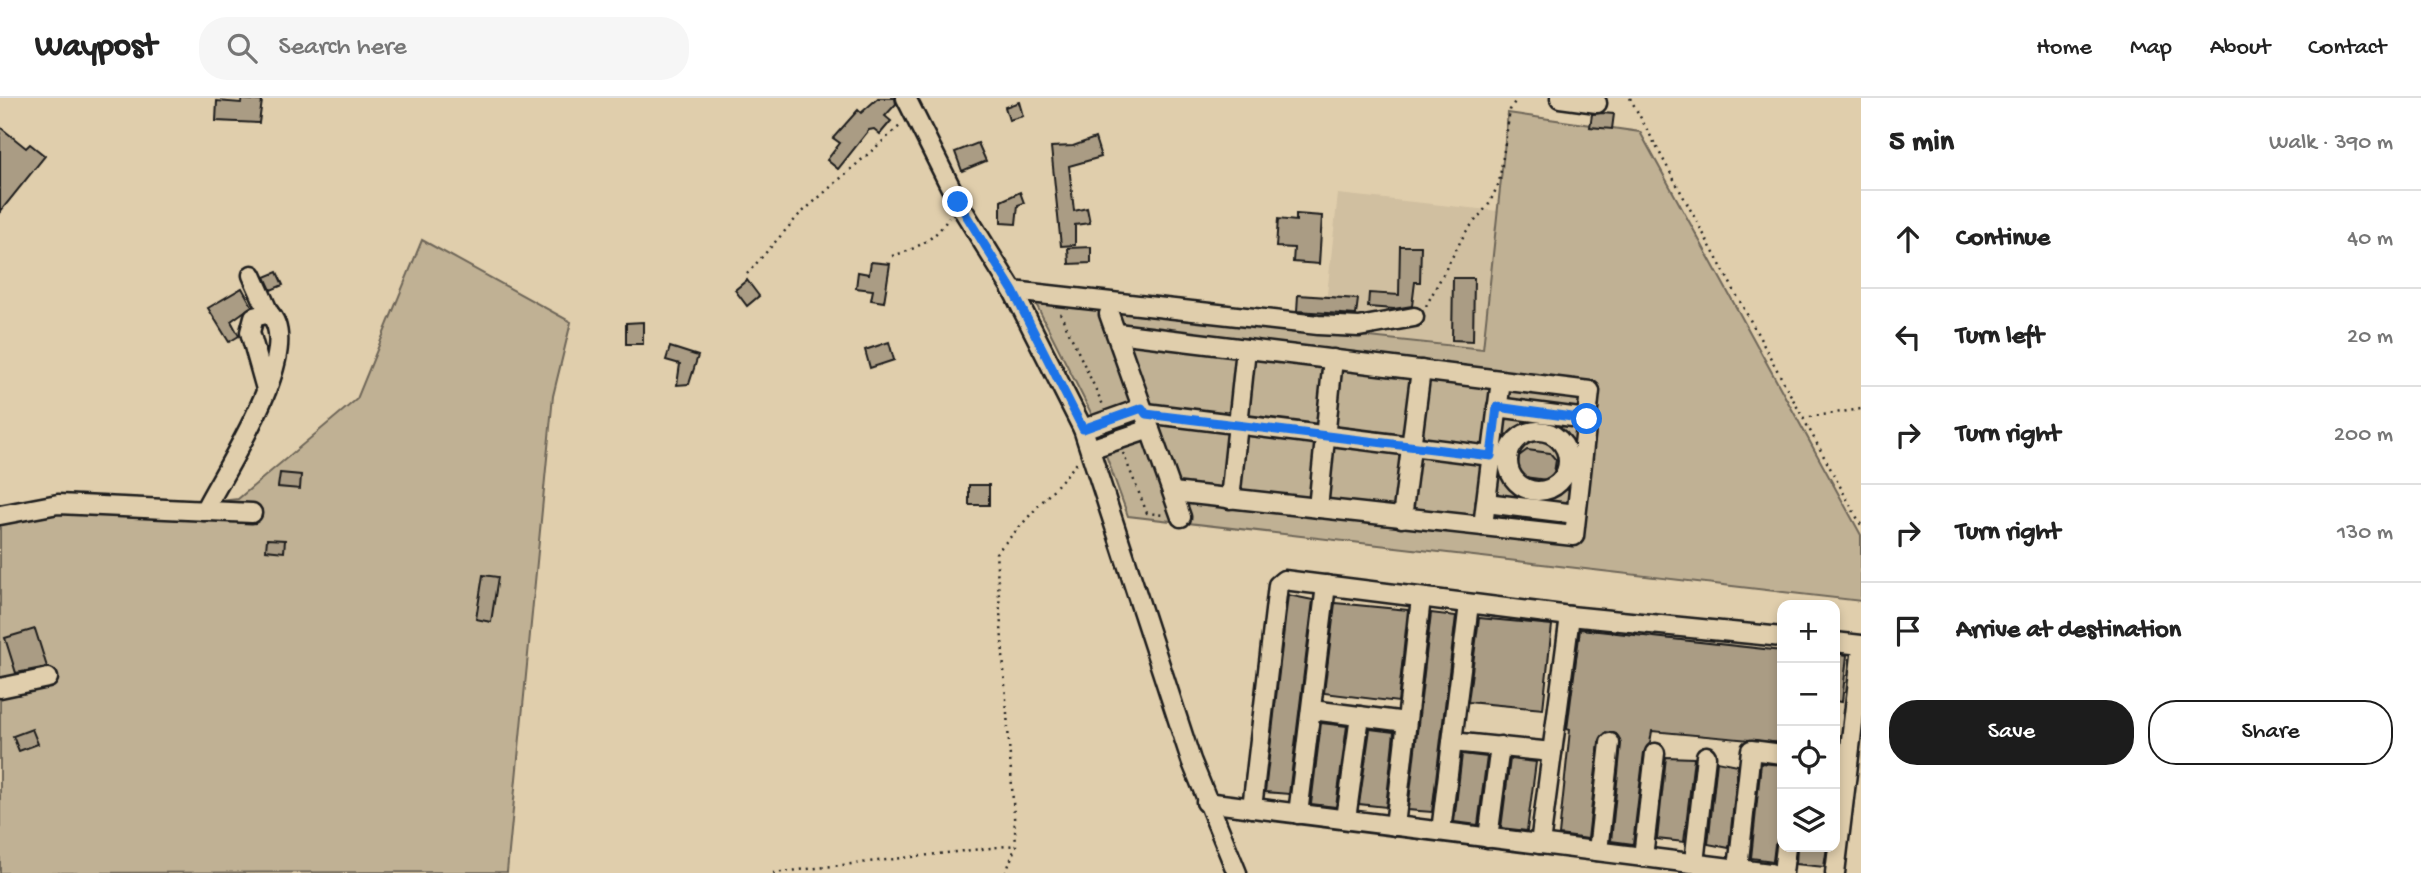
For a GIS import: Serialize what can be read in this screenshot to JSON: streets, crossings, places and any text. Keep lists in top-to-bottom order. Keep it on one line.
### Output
{"page":{"header":"Waypost","search":"Search here","nav":["Home","Map","About","Contact"],"heading":["5 min","Walk · 390 m"],"list":[["Continue","40 m"],["Turn left","20 m"],["Turn right","200 m"],["Turn right","130 m"],"Arrive at destination"],"map_buttons":["+","−"],"buttons":["Save","Share"]}}
